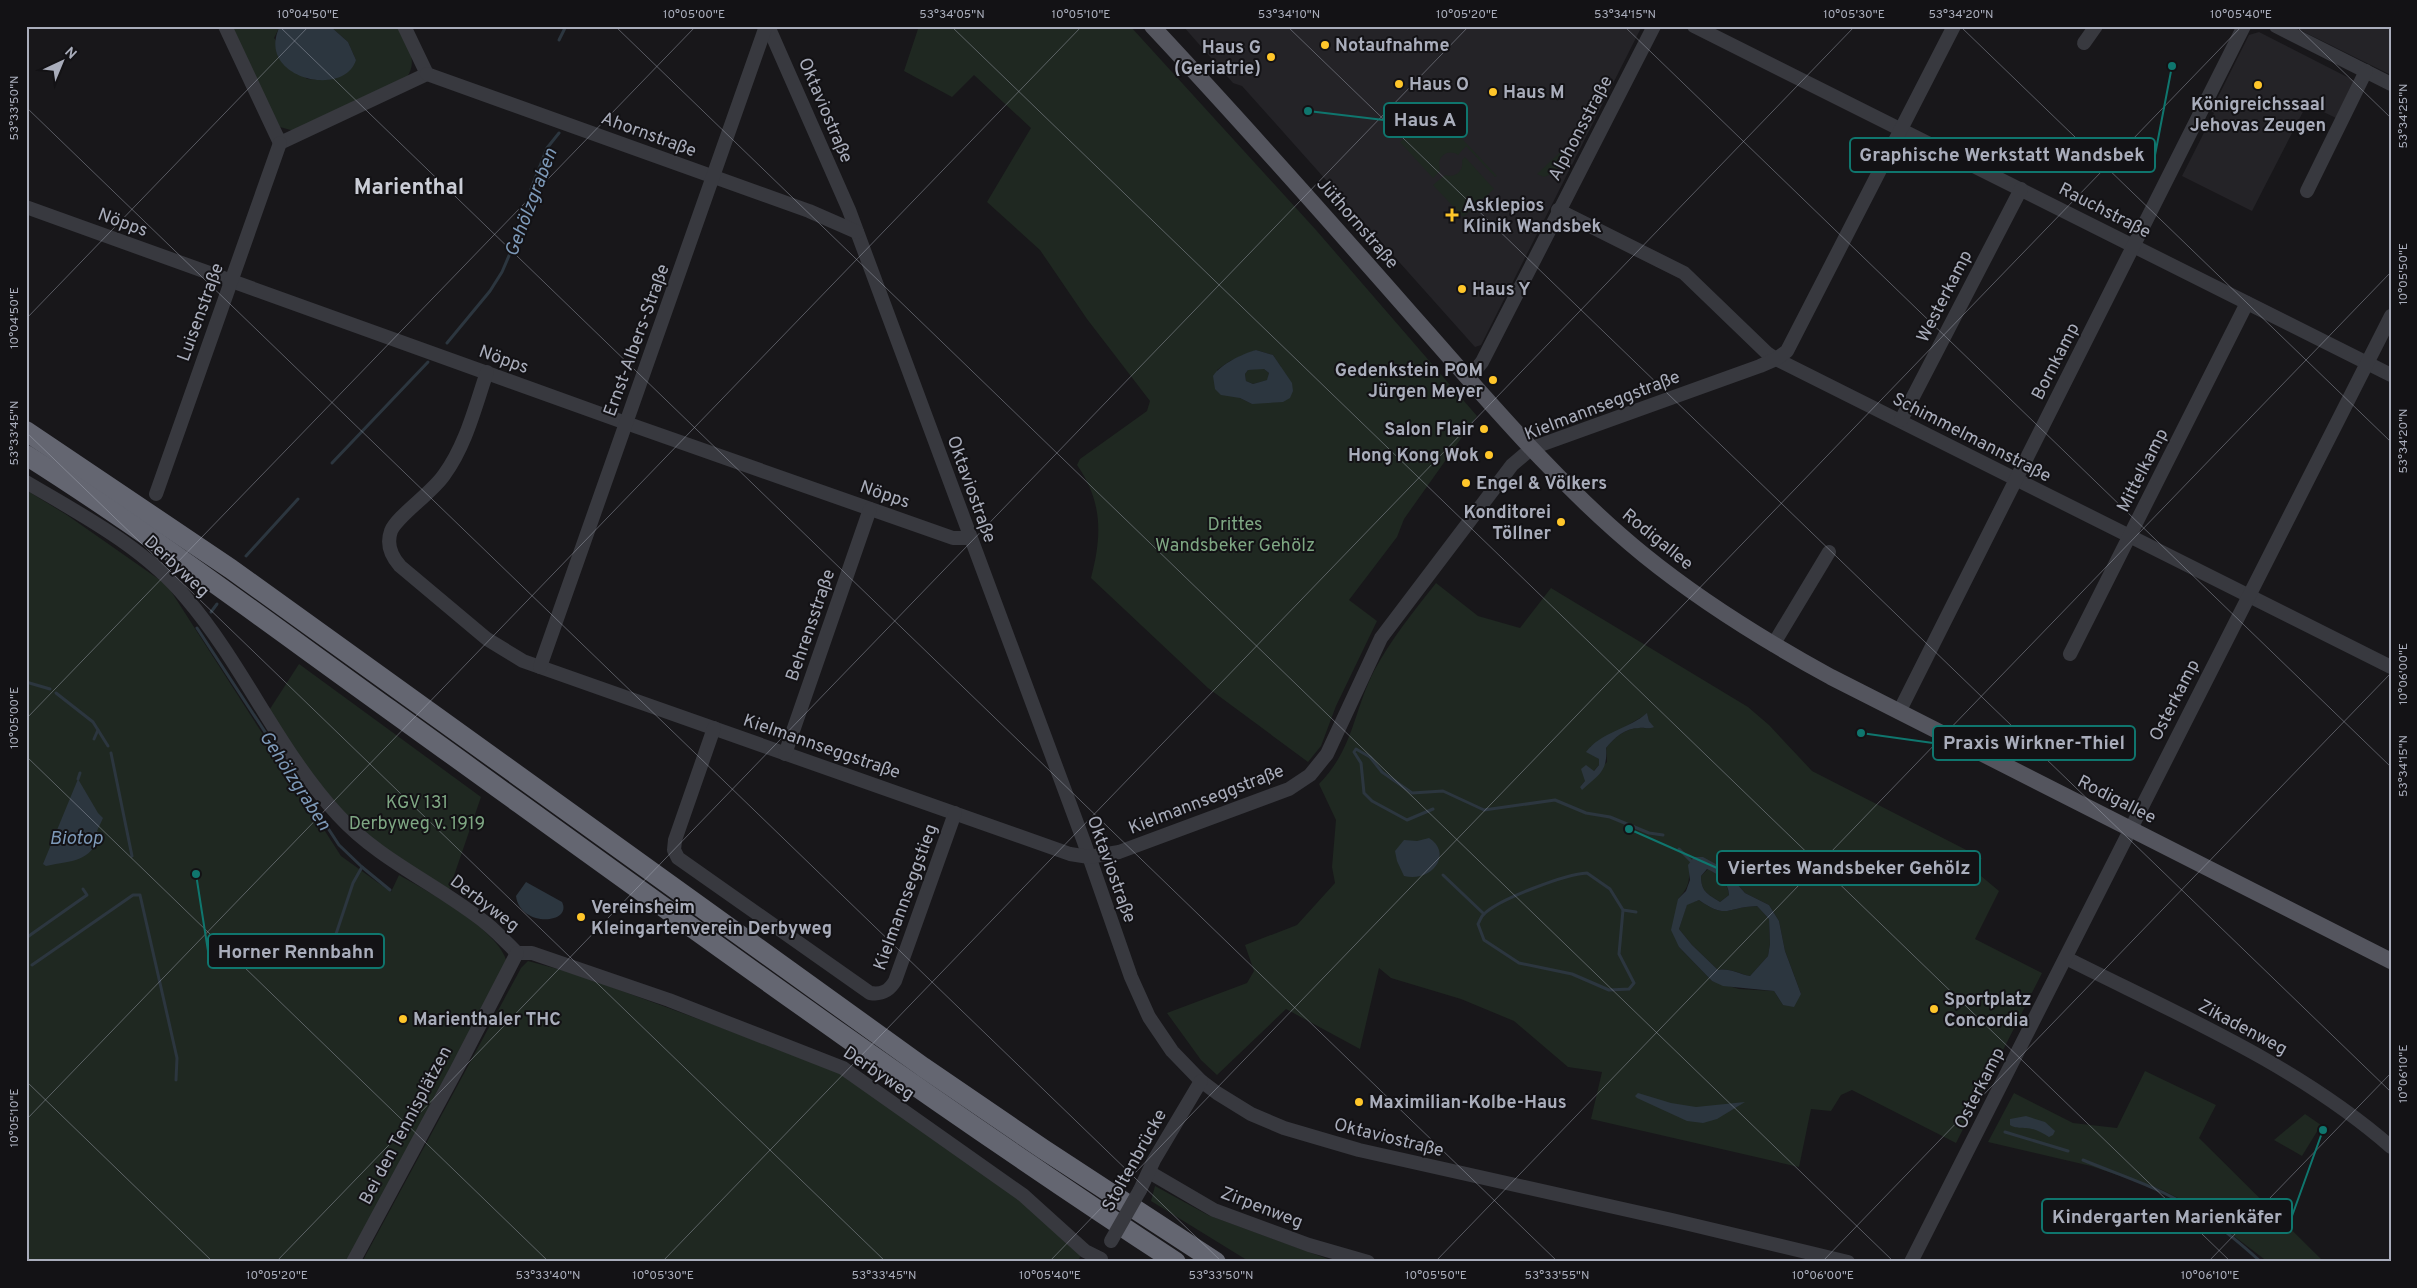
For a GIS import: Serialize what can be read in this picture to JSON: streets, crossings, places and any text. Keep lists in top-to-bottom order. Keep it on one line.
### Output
{"streets":{"main road":["Jüthornstraße","Rodigallee"],"street":["Oktaviostraße","Alphonsstraße","Ahornstraße","Rauchstraße","Nöpps","Westerkamp","Luisenstraße","Ernst-Albers-Straße","Bornkamp","Kielmannseggstraße","Schimmelmannstraße","Mittelkamp","Derbyweg","Behrensstraße","Osterkamp","Kielmannseggstieg","Zikadenweg","Bei den Tennisplätzen","Stoltenbrücke","Zirpenweg"]},"crossings":[["Oktaviostraße","Ahornstraße"],["Oktaviostraße","Nöpps"],["Oktaviostraße","Ernst-Albers-Straße"],["Oktaviostraße","Kielmannseggstraße"],["Oktaviostraße","Stoltenbrücke"],["Alphonsstraße","Jüthornstraße"],["Alphonsstraße","Schimmelmannstraße"],["Ahornstraße","Ernst-Albers-Straße"],["Rauchstraße","Westerkamp"],["Rauchstraße","Bornkamp"],["Rauchstraße","Kielmannseggstraße"],["Rauchstraße","Mittelkamp"],["Rauchstraße","Osterkamp"],["Nöpps","Luisenstraße"],["Nöpps","Ernst-Albers-Straße"],["Nöpps","Kielmannseggstraße"],["Nöpps","Behrensstraße"],["Jüthornstraße","Kielmannseggstraße"],["Jüthornstraße","Rodigallee"],["Westerkamp","Schimmelmannstraße"],["Ernst-Albers-Straße","Kielmannseggstraße"],["Bornkamp","Schimmelmannstraße"],["Bornkamp","Rodigallee"],["Kielmannseggstraße","Schimmelmannstraße"],["Kielmannseggstraße","Rodigallee"],["Kielmannseggstraße","Behrensstraße"],["Kielmannseggstraße","Kielmannseggstieg"],["Schimmelmannstraße","Mittelkamp"],["Schimmelmannstraße","Osterkamp"],["Rodigallee","Osterkamp"],["Derbyweg","Bei den Tennisplätzen"],["Derbyweg","Stoltenbrücke"],["Osterkamp","Zikadenweg"],["Stoltenbrücke","Zirpenweg"]],"districts":["Marienthal"],"water":["Gehölzgraben","Biotop"],"parks":["Drittes Wandsbeker Gehölz","KGV 131 Derbyweg v. 1919"],"places":{"other":["Notaufnahme","Haus G (Geriatrie)","Graphische Werkstatt Wandsbek","Haus O","Königreichssaal Jehovas Zeugen","Haus M","Haus A","Haus Y","Gedenkstein POM Jürgen Meyer","Salon Flair","Hong Kong Wok","Engel & Völkers","Konditorei Töllner","Praxis Wirkner-Thiel","Viertes Wandsbeker Gehölz","Horner Rennbahn","Vereinsheim Kleingartenverein Derbyweg","Sportplatz Concordia","Marienthaler THC","Maximilian-Kolbe-Haus","Kindergarten Marienkäfer"],"health":["Asklepios Klinik Wandsbek"]},"north":"top right","coordinates":["10°04'50\"E","10°05'00\"E","53°34'05\"N","10°05'10\"E","53°34'10\"N","10°05'20\"E","53°34'15\"N","10°05'30\"E","53°34'20\"N","10°05'40\"E","53°33'50\"N","53°34'25\"N","10°05'50\"E","53°33'45\"N","10°06'00\"E","10°06'10\"E","53°33'40\"N","53°33'55\"N"]}
